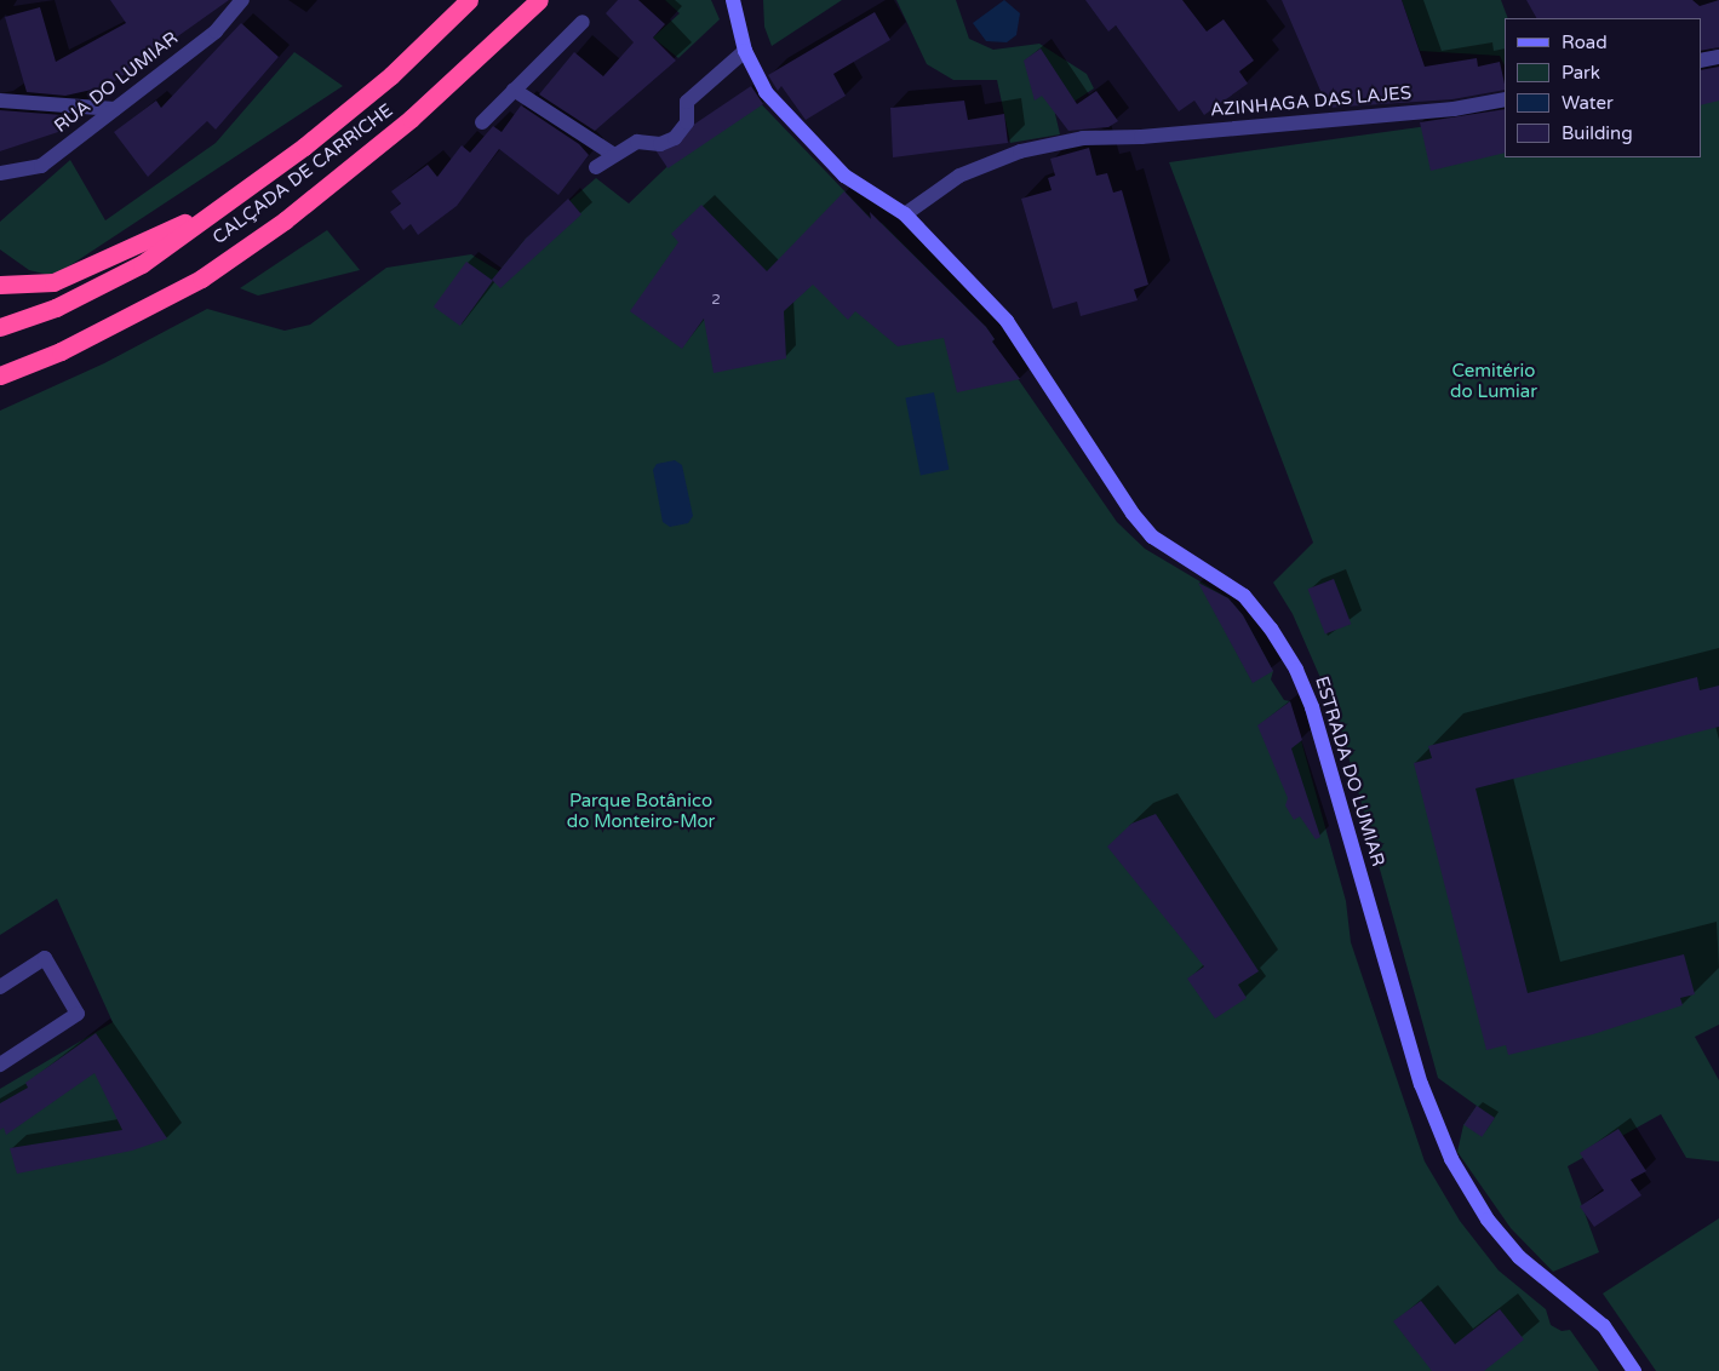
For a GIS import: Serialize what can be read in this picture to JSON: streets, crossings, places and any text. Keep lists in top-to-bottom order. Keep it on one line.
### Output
{"streets":{"highway":["CALÇADA DE CARRICHE"],"street":["RUA DO LUMIAR","AZINHAGA DAS LAJES","ESTRADA DO LUMIAR"]},"crossings":[["AZINHAGA DAS LAJES","ESTRADA DO LUMIAR"]],"parks":["Cemitério do Lumiar","Parque Botânico do Monteiro-Mor"],"house_numbers":["2"],"legend":["Road","Park","Water","Building"]}
